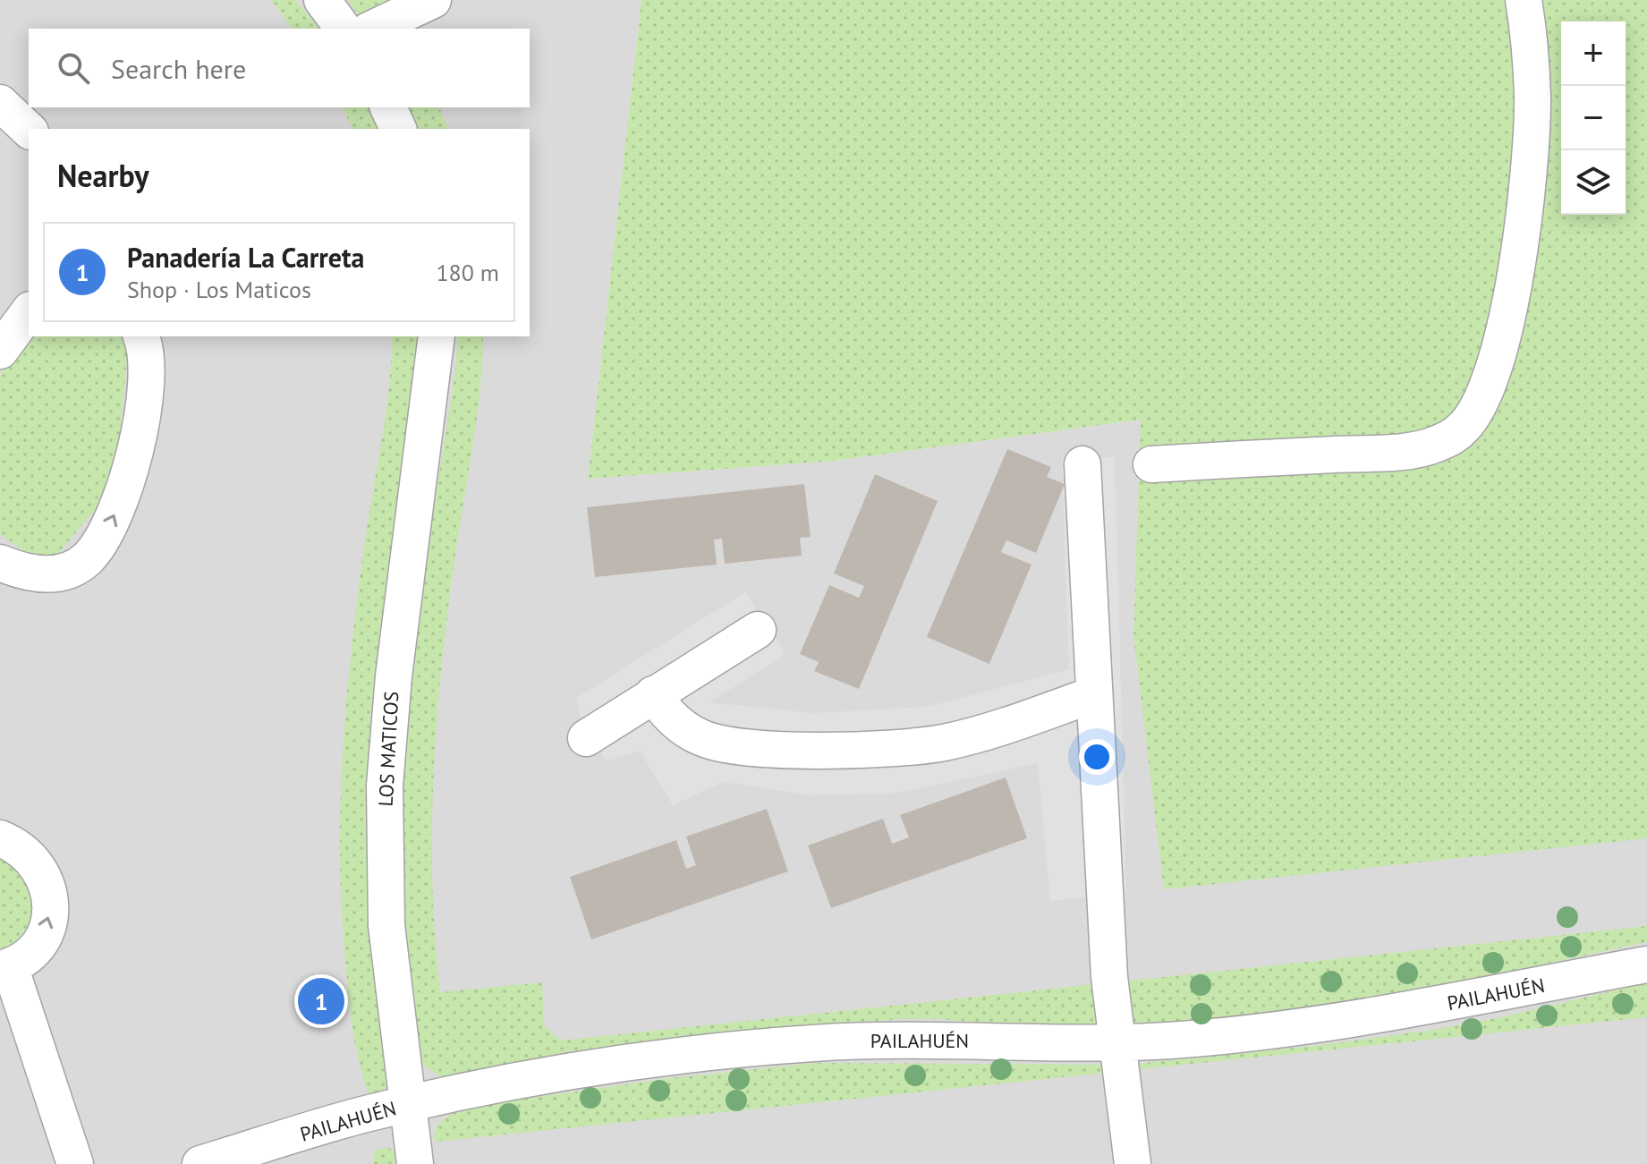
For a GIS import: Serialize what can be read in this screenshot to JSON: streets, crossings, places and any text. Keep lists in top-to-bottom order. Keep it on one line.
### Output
{"streets":{"street":["LOS MATICOS","PAILAHUÉN"]},"crossings":[["LOS MATICOS","PAILAHUÉN"]],"page":{"map_buttons":["+","−"],"search":"Search here","heading":"Nearby","list":[{"mark":"1","name":"Panadería La Carreta","note":"Shop · Los Maticos","value":"180 m"}],"pins":"1"}}
